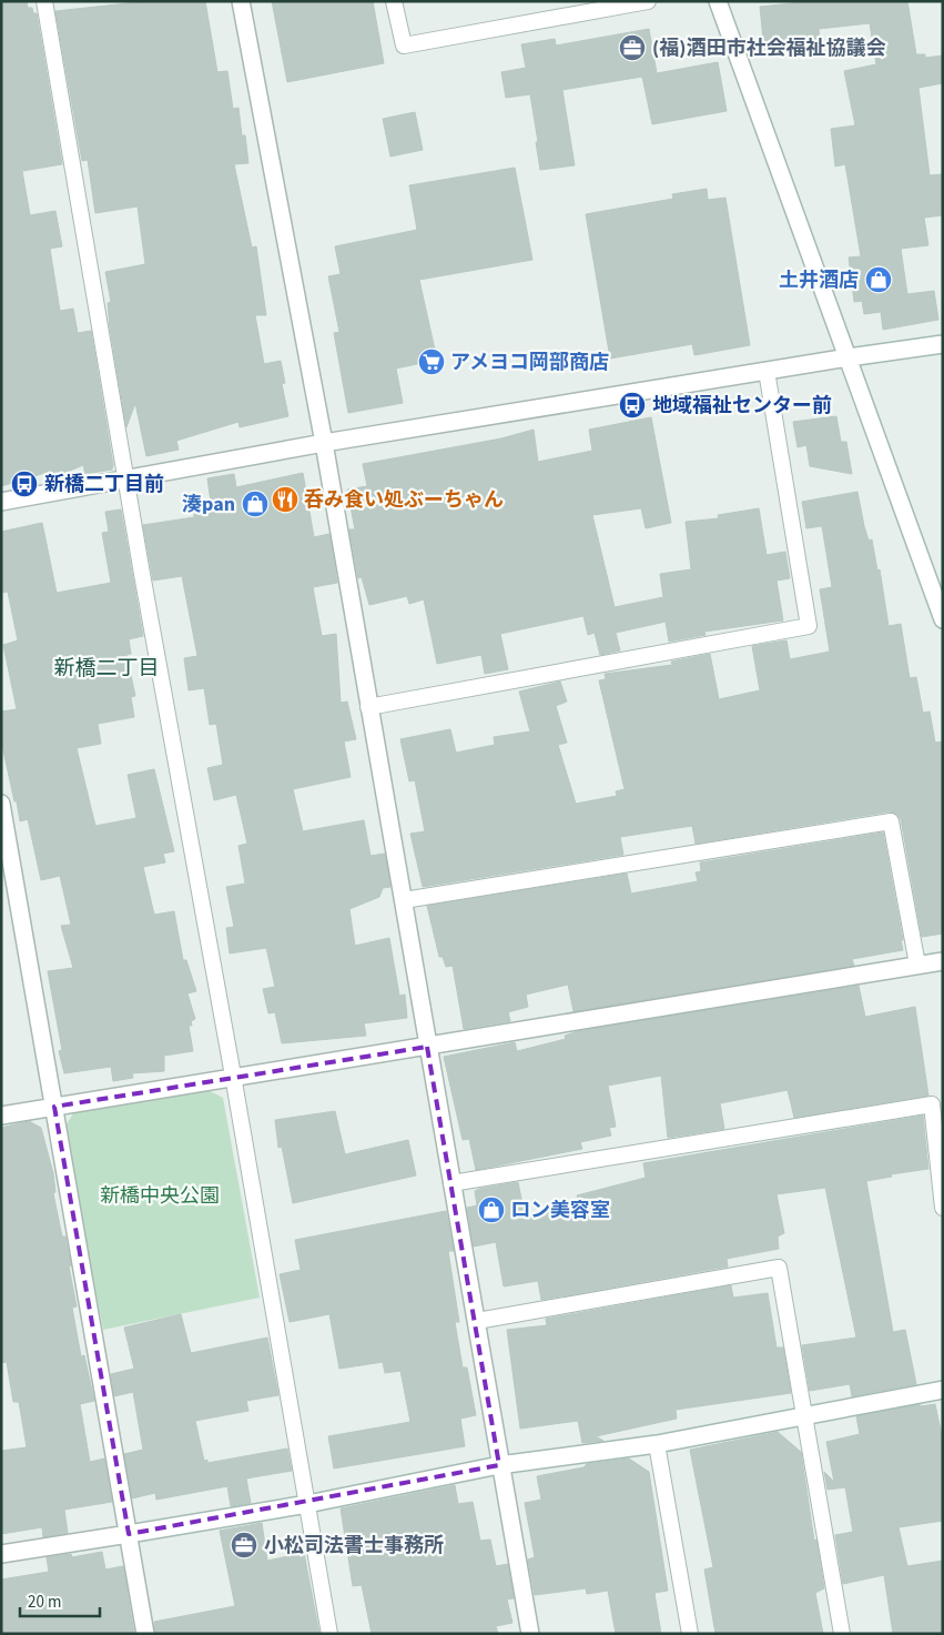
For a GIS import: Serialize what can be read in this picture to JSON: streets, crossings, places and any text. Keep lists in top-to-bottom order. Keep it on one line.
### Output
{"districts":["新橋二丁目"],"parks":["新橋中央公園"],"places":{"office":["(福)酒田市社会福祉協議会","小松司法書士事務所"],"shop":["土井酒店","湊pan","ロン美容室"],"supermarket":["アメヨコ岡部商店"],"bus stop":["地域福祉センター前","新橋二丁目前"],"restaurant":["呑み食い処ぶーちゃん"]},"scale_bar":"20 m"}
